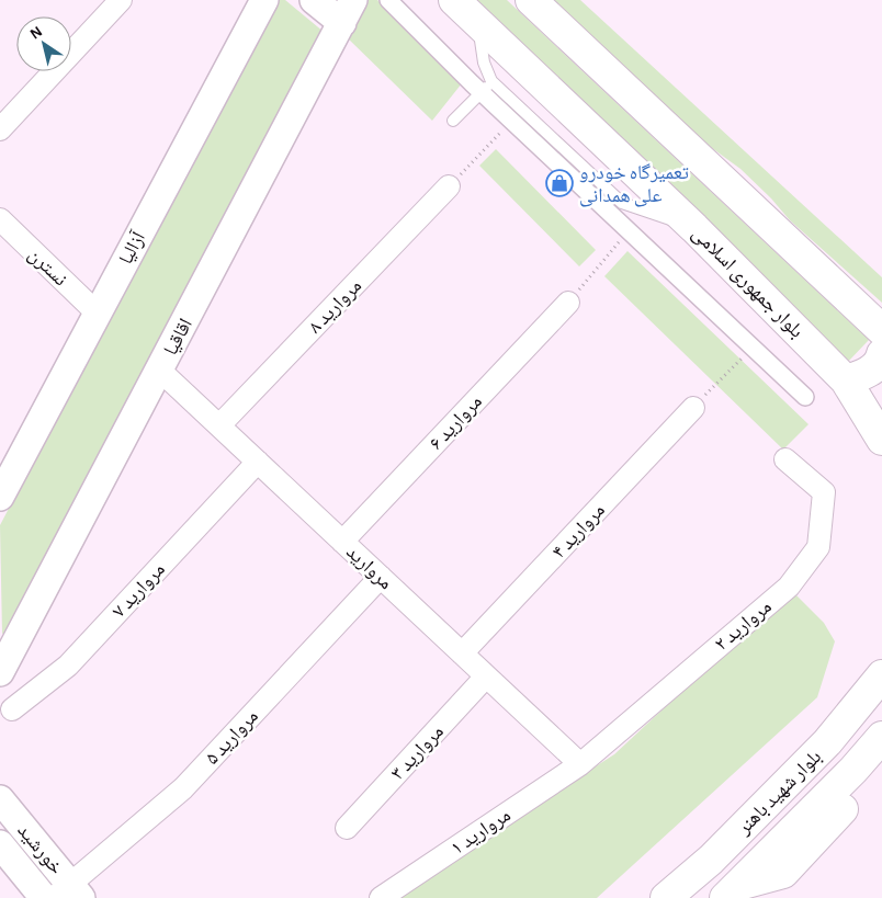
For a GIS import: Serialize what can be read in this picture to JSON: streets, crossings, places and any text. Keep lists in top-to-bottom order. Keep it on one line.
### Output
{"streets":{"main road":["بلوار جمهوری اسلامی","بلوار شهید باهنر"],"street":["آزالیا","نسترن","مروارید ۸","اقاقیا","مروارید ۶","مروارید ۴","مروارید","مروارید ۷","مروارید ۲","مروارید ۵","مروارید ۳","مروارید ۱","خورشید"]},"crossings":[["آزالیا","نسترن"],["مروارید ۸","مروارید"],["اقاقیا","مروارید"],["مروارید ۶","مروارید"],["مروارید ۴","مروارید"],["مروارید","مروارید ۷"],["مروارید","مروارید ۲"],["مروارید","مروارید ۵"],["مروارید","مروارید ۳"],["مروارید","مروارید ۱"],["مروارید ۲","مروارید ۱"],["مروارید ۵","خورشید"]],"places":{"shop":["تعمیرگاه خودرو علی همدانی"]},"north":"top left"}
